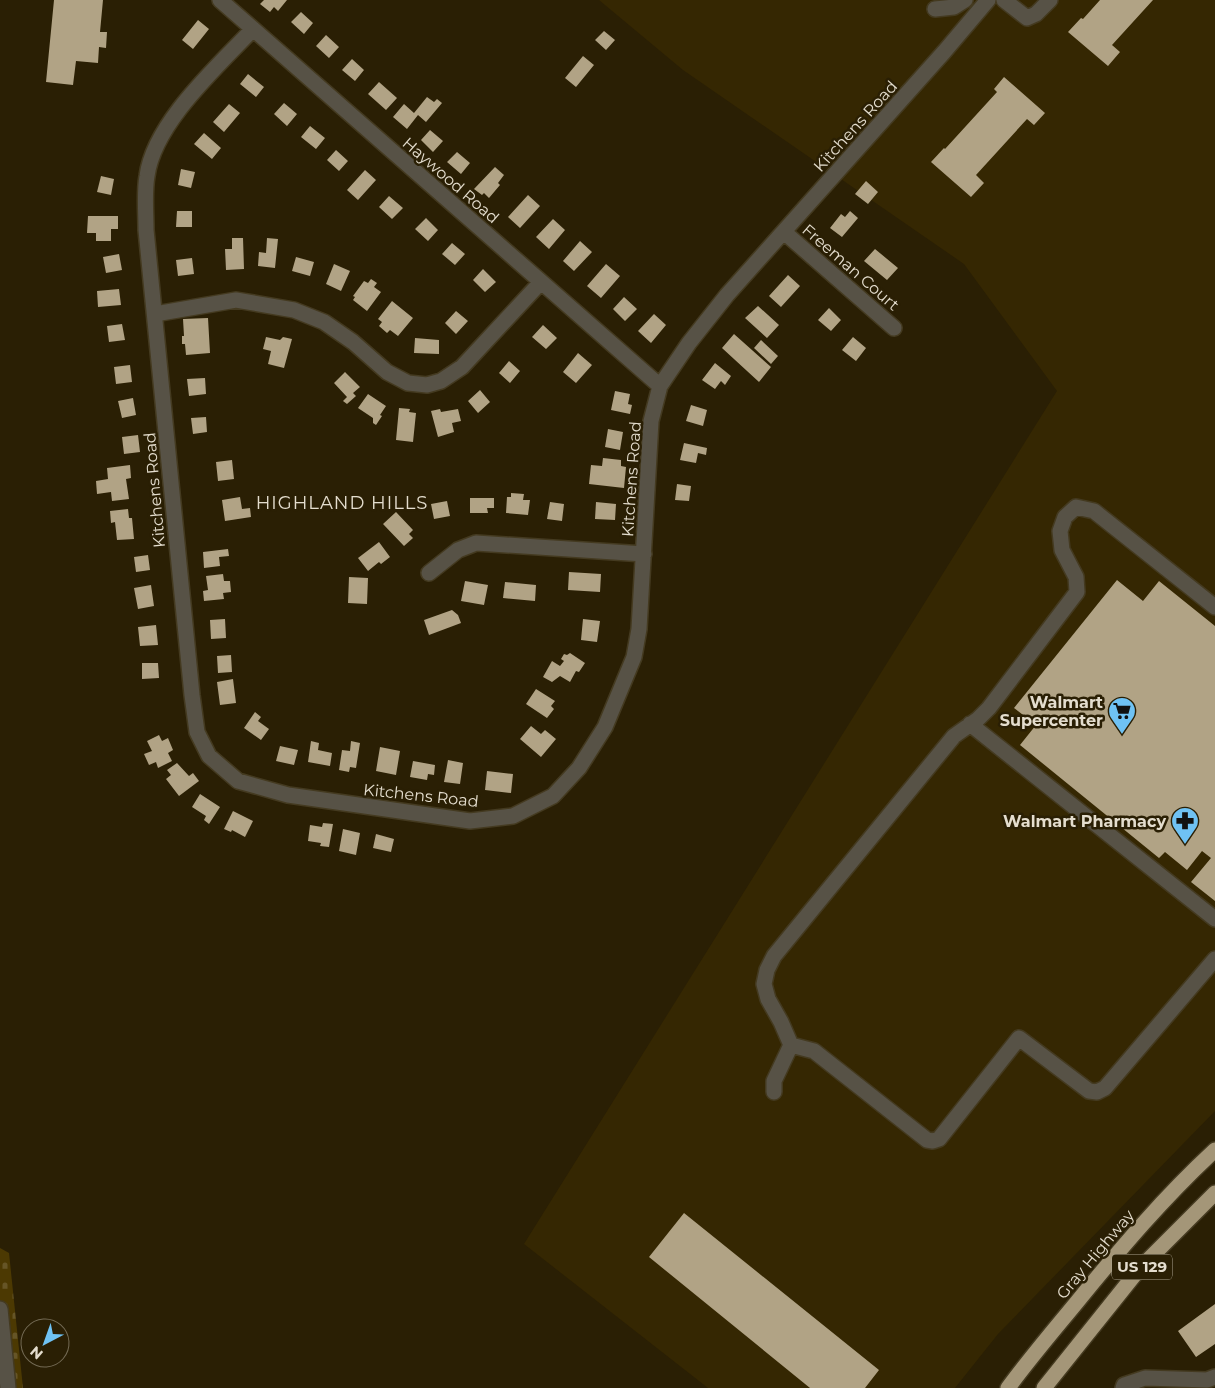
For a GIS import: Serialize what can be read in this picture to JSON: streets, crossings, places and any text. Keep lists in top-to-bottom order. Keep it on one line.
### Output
{"streets":{"highway":["Gray Highway","US 129"],"street":["Kitchens Road","Haywood Road","Freeman Court"]},"crossings":[["Kitchens Road","Haywood Road"],["Kitchens Road","Freeman Court"]],"districts":["HIGHLAND HILLS"],"places":{"supermarket":["Walmart Supercenter"],"pharmacy":["Walmart Pharmacy"]},"north":"bottom left"}
